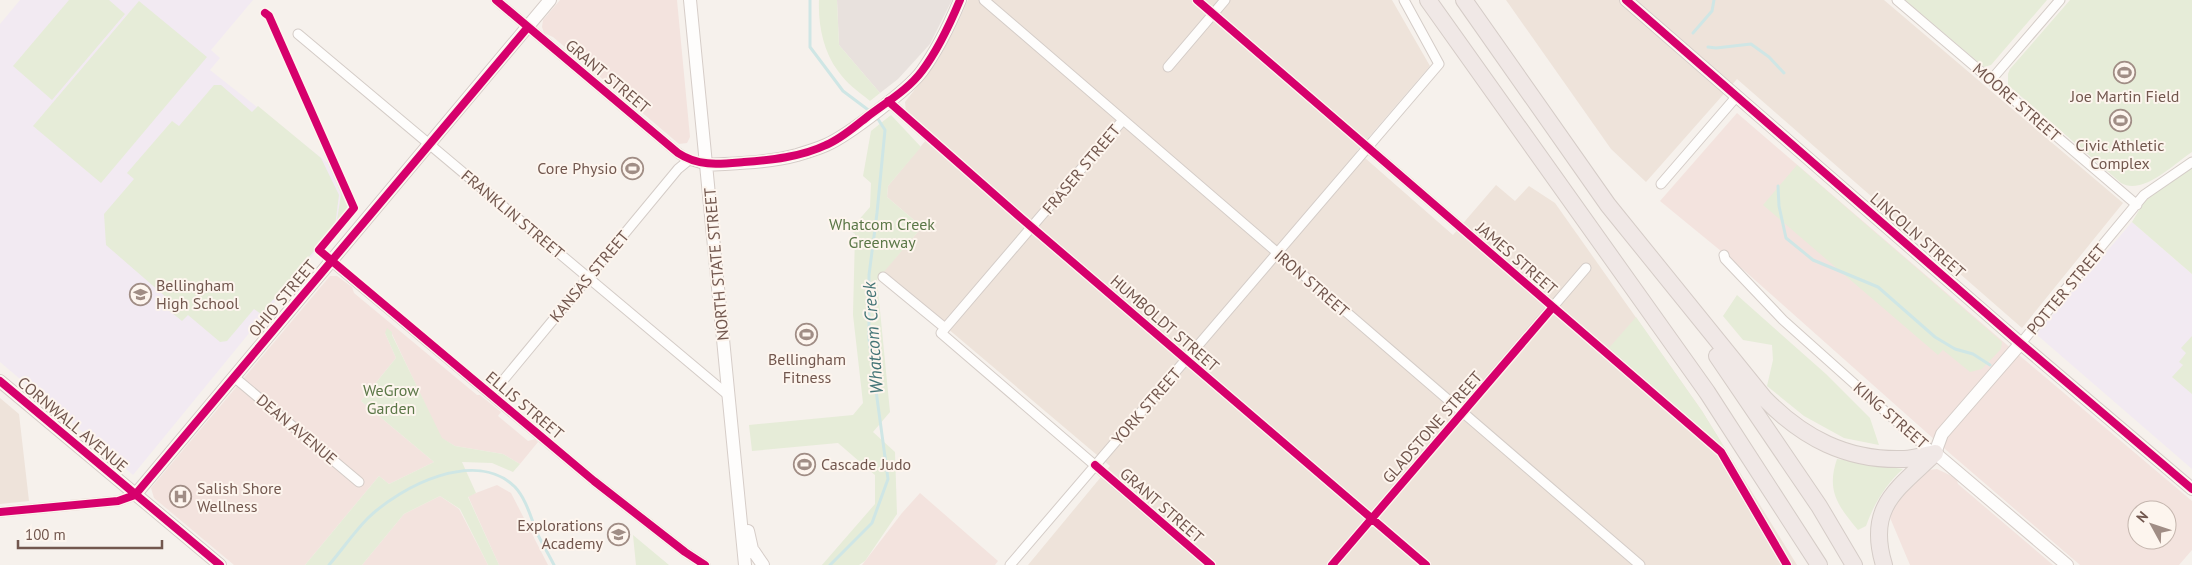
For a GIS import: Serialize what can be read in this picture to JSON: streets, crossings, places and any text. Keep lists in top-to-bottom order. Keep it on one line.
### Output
{"streets":{"street":["GRANT STREET","MOORE STREET","FRASER STREET","FRANKLIN STREET","LINCOLN STREET","JAMES STREET","NORTH STATE STREET","KANSAS STREET","IRON STREET","POTTER STREET","OHIO STREET","HUMBOLDT STREET","ELLIS STREET","YORK STREET","KING STREET","CORNWALL AVENUE","GLADSTONE STREET","DEAN AVENUE"]},"crossings":[["GRANT STREET","FRASER STREET"],["GRANT STREET","NORTH STATE STREET"],["GRANT STREET","KANSAS STREET"],["GRANT STREET","OHIO STREET"],["GRANT STREET","YORK STREET"],["MOORE STREET","POTTER STREET"],["FRASER STREET","IRON STREET"],["FRASER STREET","HUMBOLDT STREET"],["FRANKLIN STREET","NORTH STATE STREET"],["FRANKLIN STREET","KANSAS STREET"],["FRANKLIN STREET","OHIO STREET"],["LINCOLN STREET","POTTER STREET"],["JAMES STREET","YORK STREET"],["JAMES STREET","GLADSTONE STREET"],["KANSAS STREET","ELLIS STREET"],["IRON STREET","YORK STREET"],["IRON STREET","GLADSTONE STREET"],["POTTER STREET","KING STREET"],["OHIO STREET","ELLIS STREET"],["OHIO STREET","CORNWALL AVENUE"],["OHIO STREET","DEAN AVENUE"],["HUMBOLDT STREET","YORK STREET"],["HUMBOLDT STREET","GLADSTONE STREET"]],"water":["Whatcom Creek"],"parks":["Whatcom Creek Greenway","WeGrow Garden"],"places":{"sports":["Joe Martin Field","Civic Athletic Complex","Core Physio","Bellingham Fitness","Cascade Judo"],"school or university":["Bellingham High School","Explorations Academy"],"hospital":["Salish Shore Wellness"]},"scale_bar":"100 m","north":"top left"}
